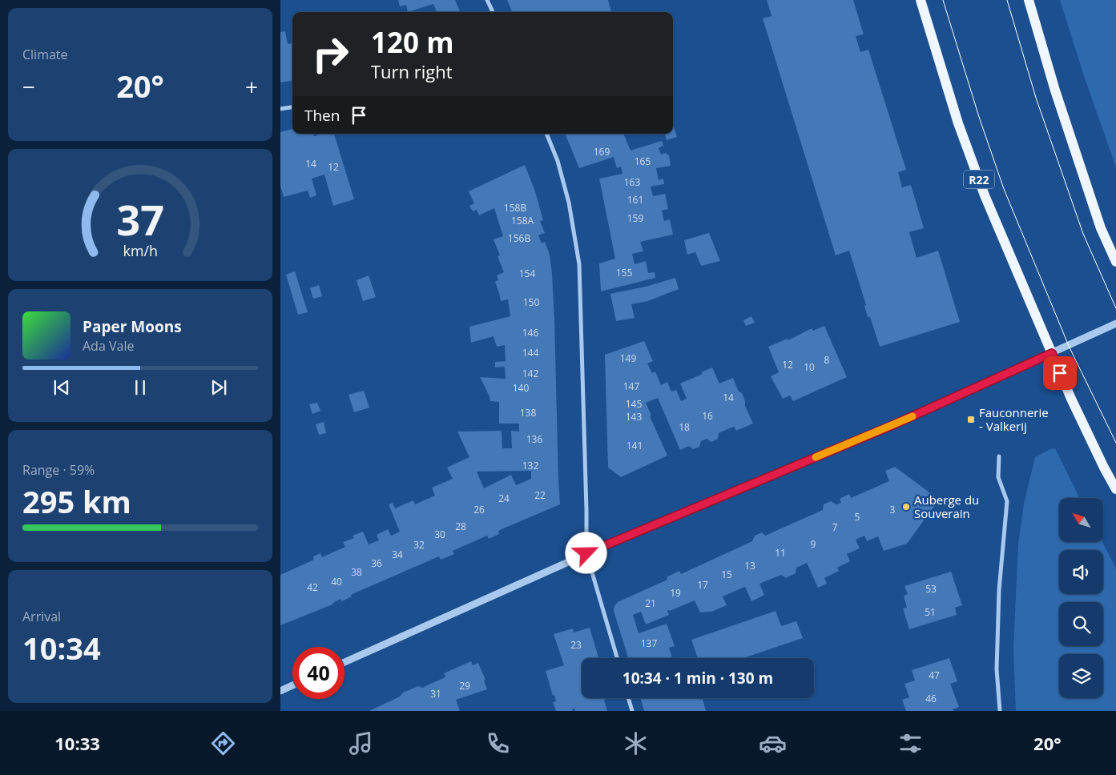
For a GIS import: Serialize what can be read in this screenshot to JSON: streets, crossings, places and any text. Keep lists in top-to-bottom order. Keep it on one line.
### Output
{"streets":{"main road":["R22"]},"places":{"transit":["Fauconnerie - Valkerij"],"other":["Auberge du Souverain"]},"house_numbers":["169","165","14","12","163","161","158B","159","158A","156B","155","154","150","146","144","149","8","12","10","142","147","140","14","145","138","16","143","18","136","141","132","22","24","26","3","5","28","7","30","9","32","11","34","36","13","38","15","40","17","42","53","19","21","51","137","23","47","29","31","46"],"north":"top left","page":{"tile":["Climate",["Range · 59%","295 km"],["Arrival","10:34"]],"turn":["120 m","Turn right"],"heat":["−","20°","+"],"then":"Then","song":["Paper Moons","Ada Vale"],"limit":"40","trip":"10:34 · 1 min · 130 m","tabs":["10:33","20°"],"gauge":["37","km/h"]}}
